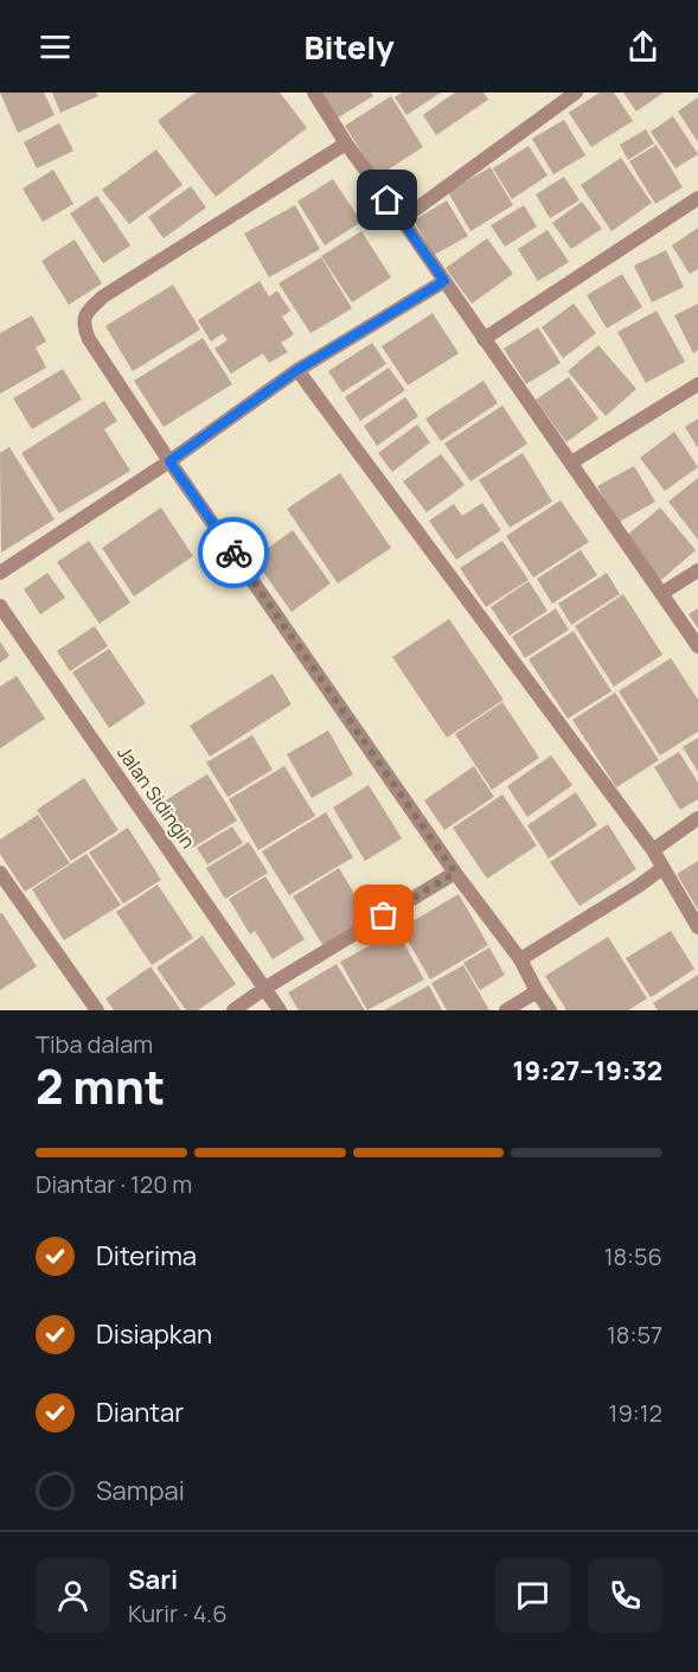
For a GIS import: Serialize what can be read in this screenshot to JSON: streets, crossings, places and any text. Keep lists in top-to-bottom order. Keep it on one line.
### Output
{"streets":{"street":["Jalan Sidingin"]},"page":{"header":"Bitely","heading":["2 mnt","Tiba dalam","19:27–19:32"],"panel":["Sari","Kurir · 4.6"],"bar":"Diantar · 120 m","list":[["Diterima","18:56"],["Disiapkan","18:57"],["Diantar","19:12"],"Sampai"]}}
